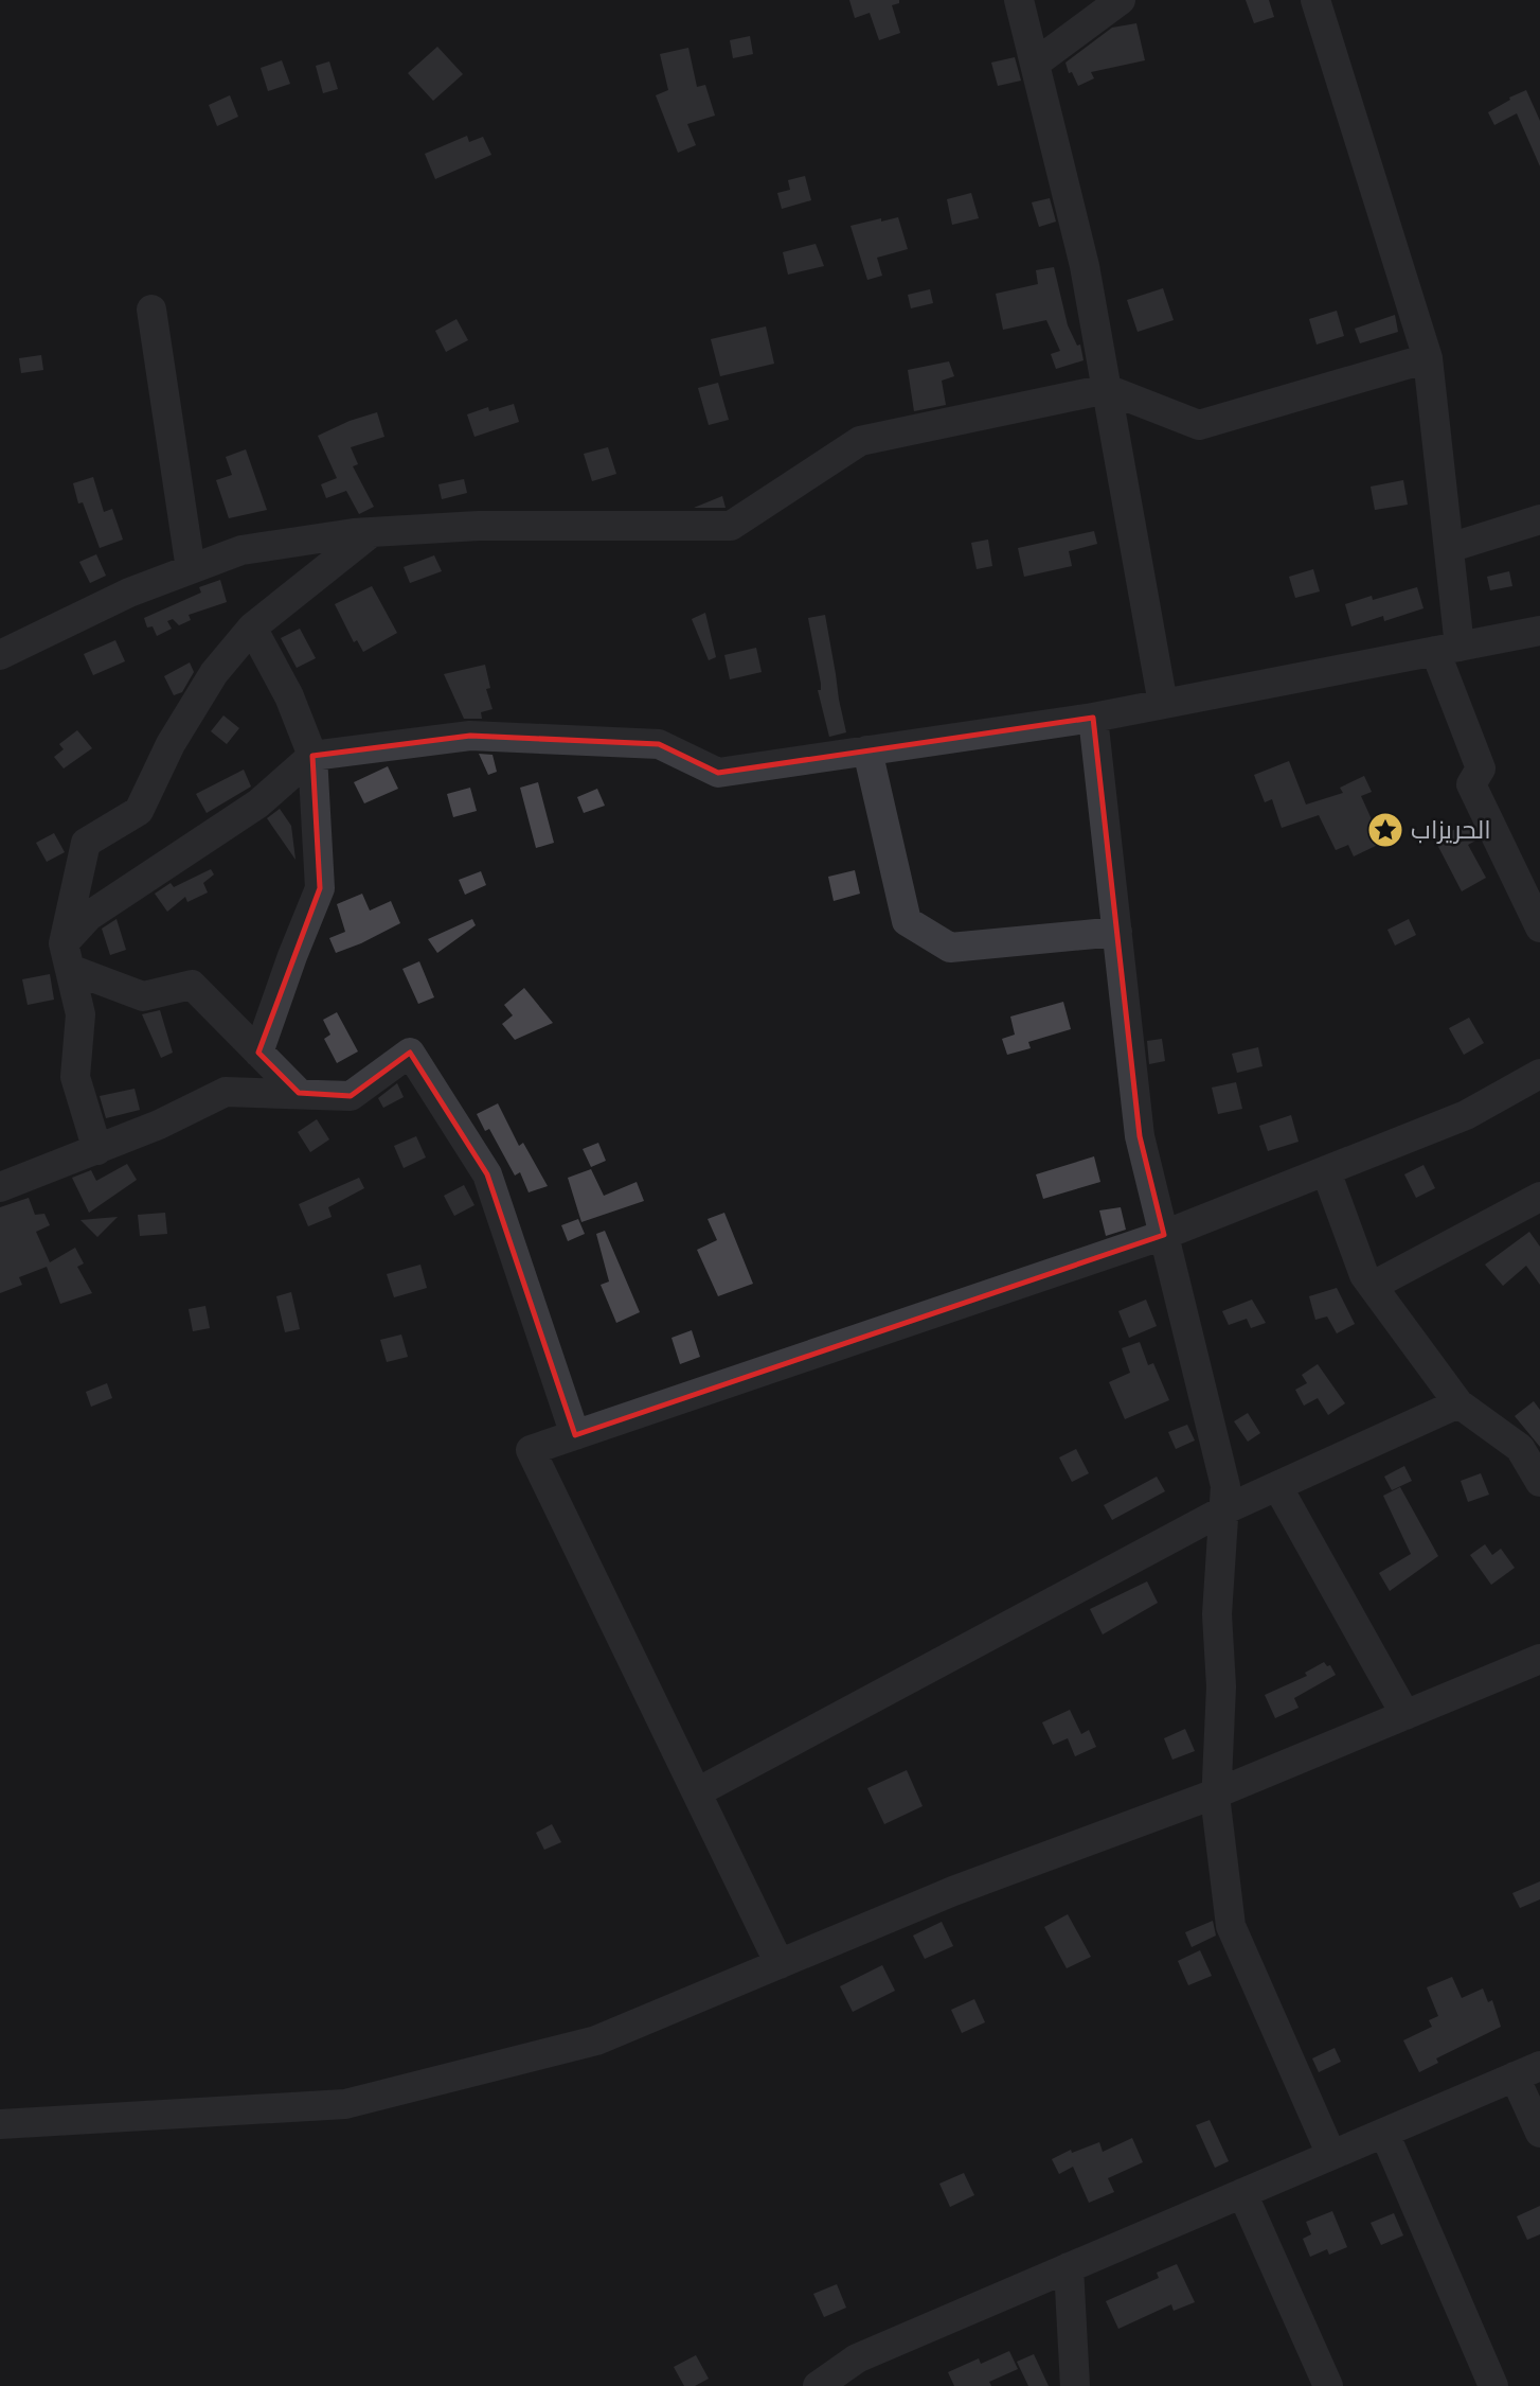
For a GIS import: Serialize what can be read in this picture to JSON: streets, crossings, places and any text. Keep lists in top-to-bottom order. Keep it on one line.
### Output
{"places":{"place":["الحريزاب"]}}
